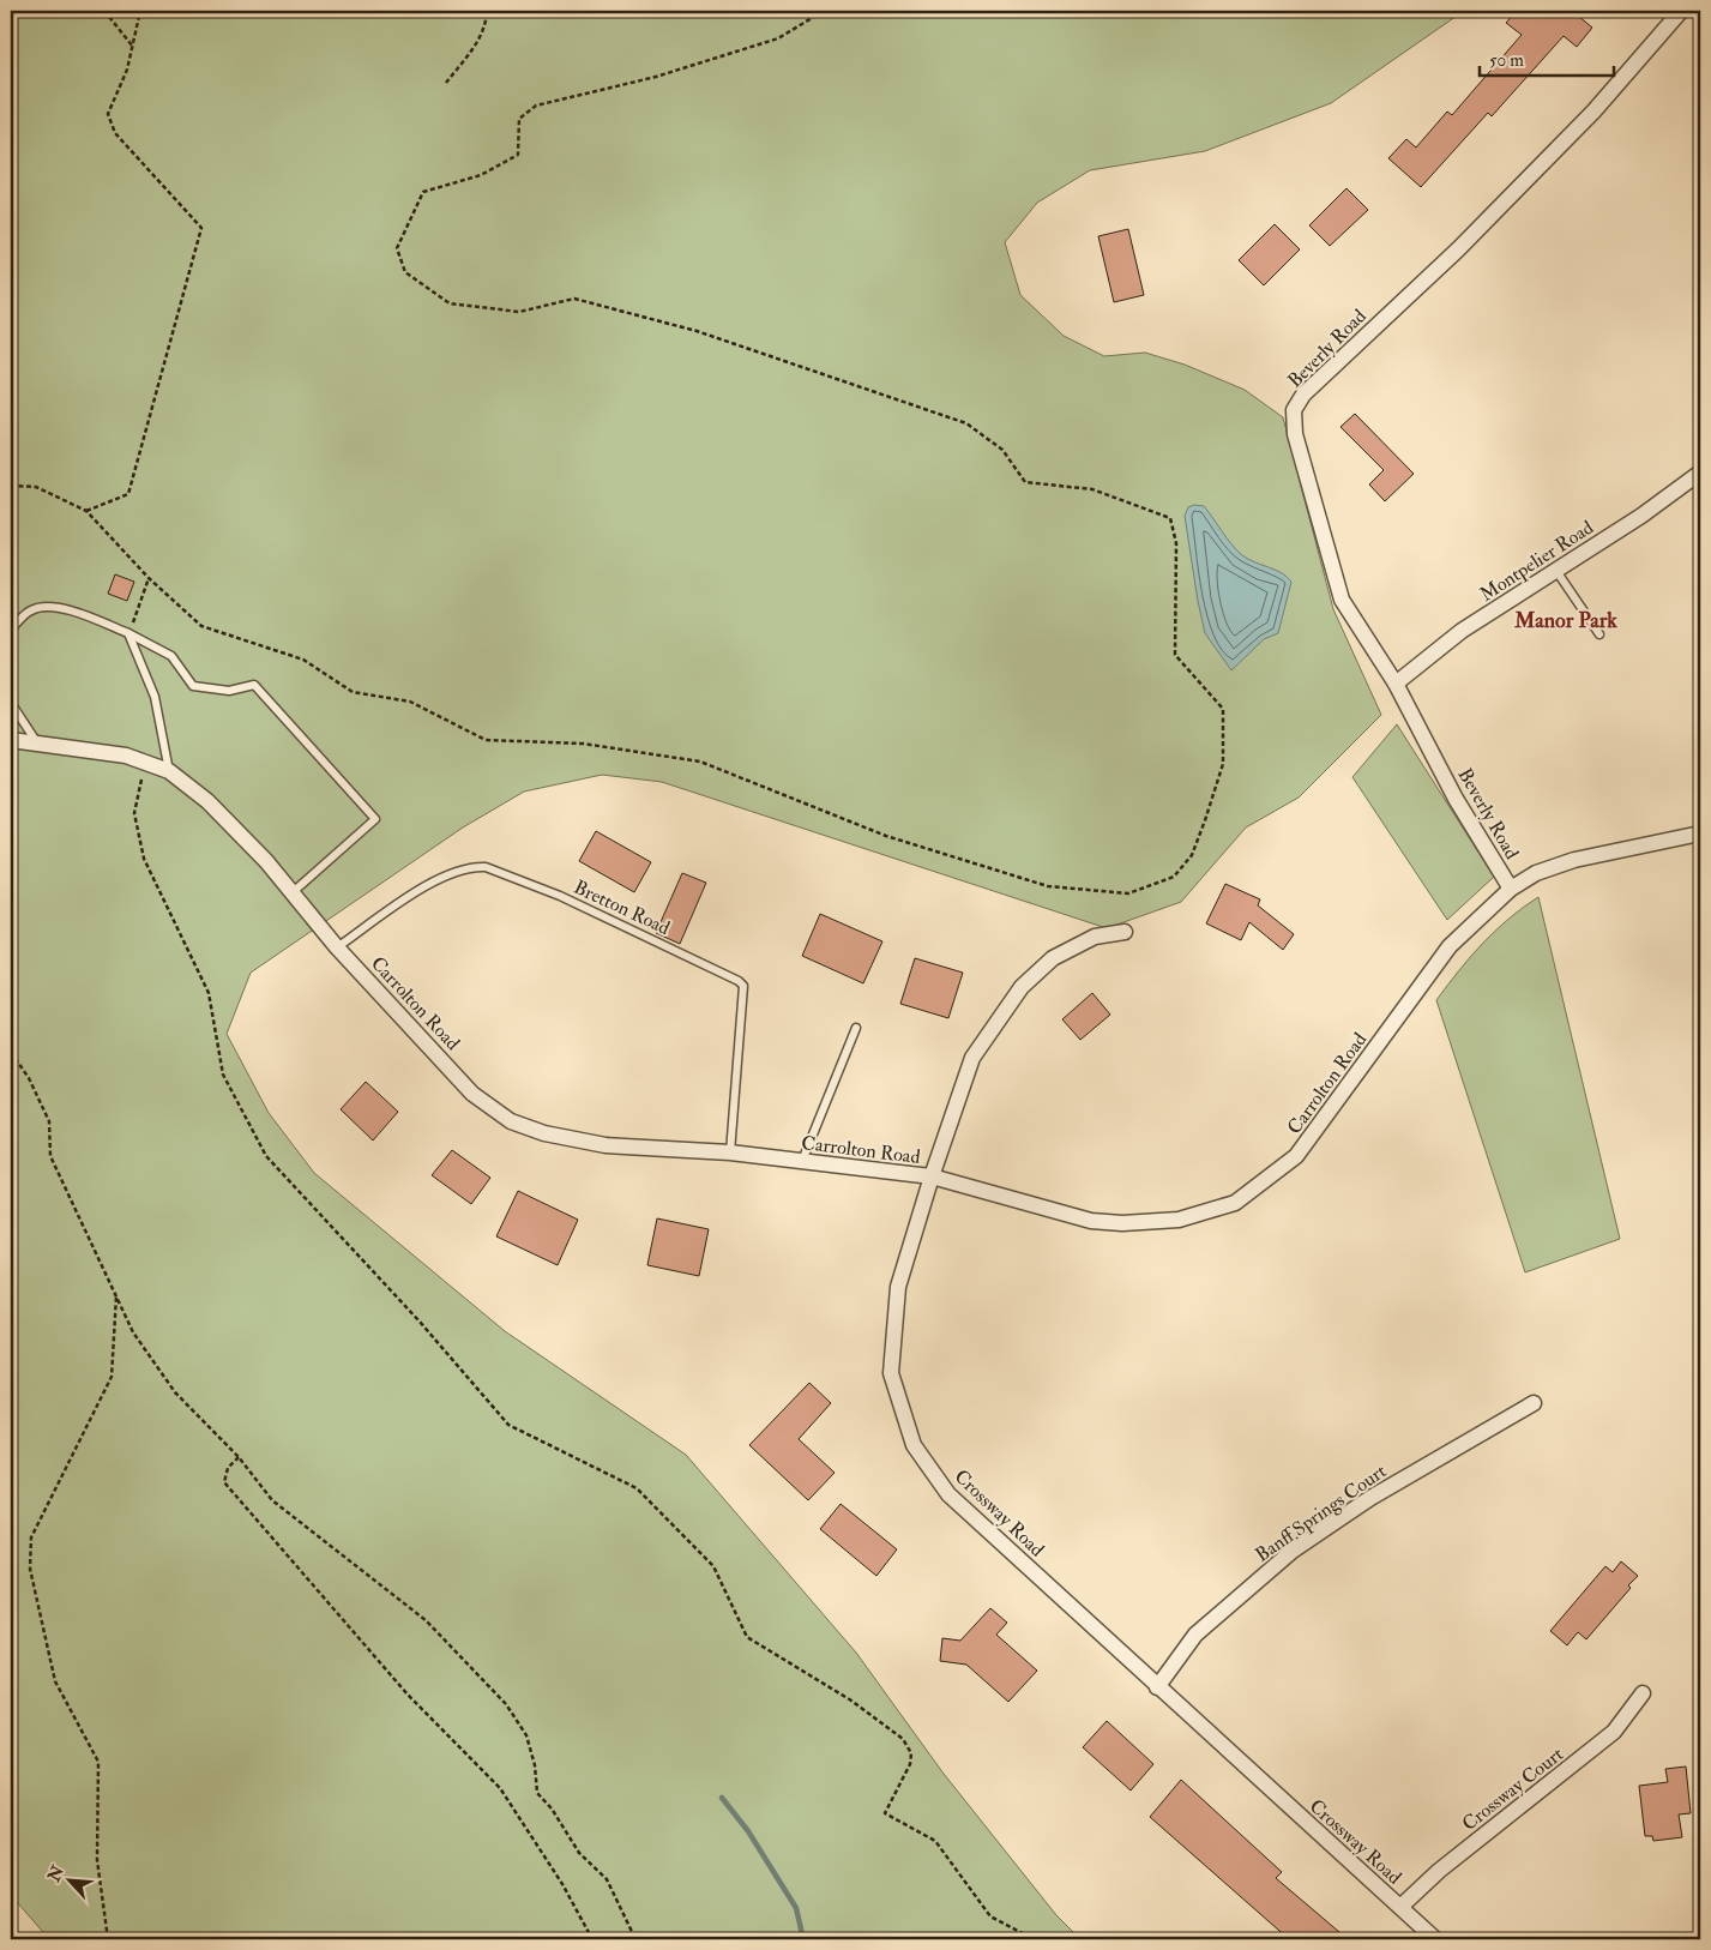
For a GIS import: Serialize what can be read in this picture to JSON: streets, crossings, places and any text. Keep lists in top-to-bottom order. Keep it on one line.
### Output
{"streets":{"street":["Beverly Road","Montpelier Road","Carrolton Road","Crossway Road","Banff Springs Court","Crossway Court"],"lane":["Bretton Road"]},"crossings":[["Beverly Road","Montpelier Road"],["Beverly Road","Carrolton Road"],["Bretton Road","Carrolton Road"],["Carrolton Road","Crossway Road"],["Crossway Road","Banff Springs Court"],["Crossway Road","Crossway Court"]],"districts":["Manor Park"],"scale_bar":"50 m","north":"top left"}
